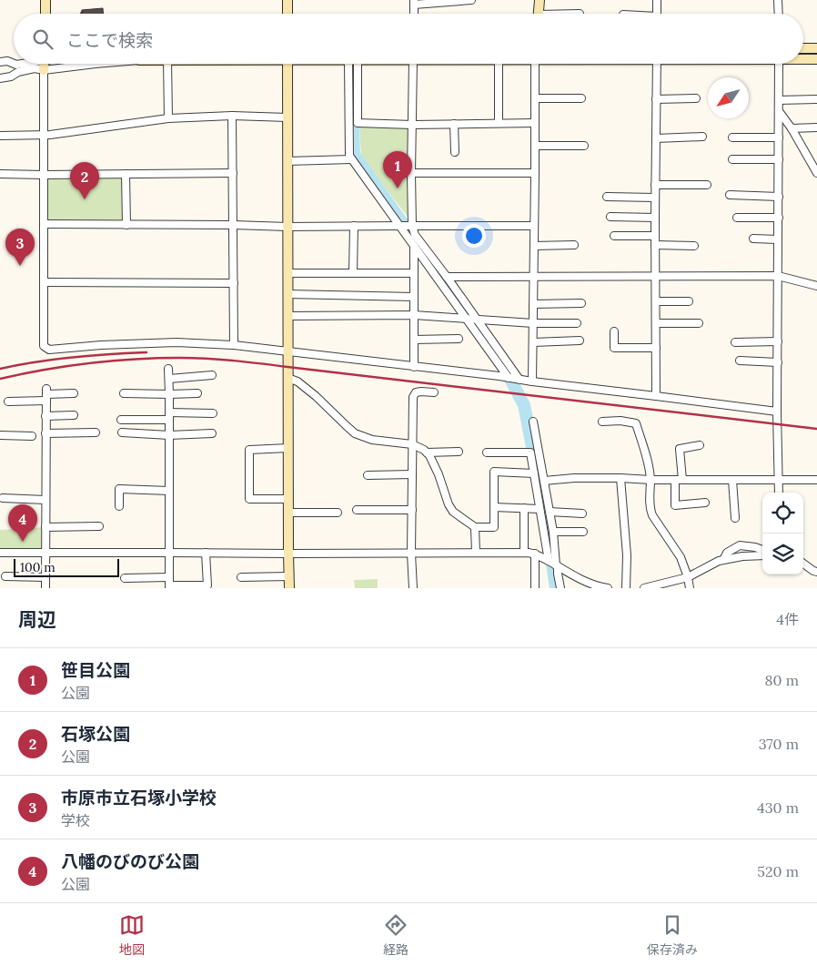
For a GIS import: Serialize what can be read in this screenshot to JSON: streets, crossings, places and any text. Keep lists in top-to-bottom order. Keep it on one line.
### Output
{"scale_bar":"100 m","north":"bottom left","page":{"search":"ここで検索","pins":["1","2","3","4"],"scale":"100 m","heading":["周辺","4件"],"list":[{"mark":"1","name":"笹目公園","note":"公園","value":"80 m"},{"mark":"2","name":"石塚公園","note":"公園","value":"370 m"},{"mark":"3","name":"市原市立石塚小学校","note":"学校","value":"430 m"},{"mark":"4","name":"八幡のびのび公園","note":"公園","value":"520 m"}],"nav":["地図","経路","保存済み"]}}
